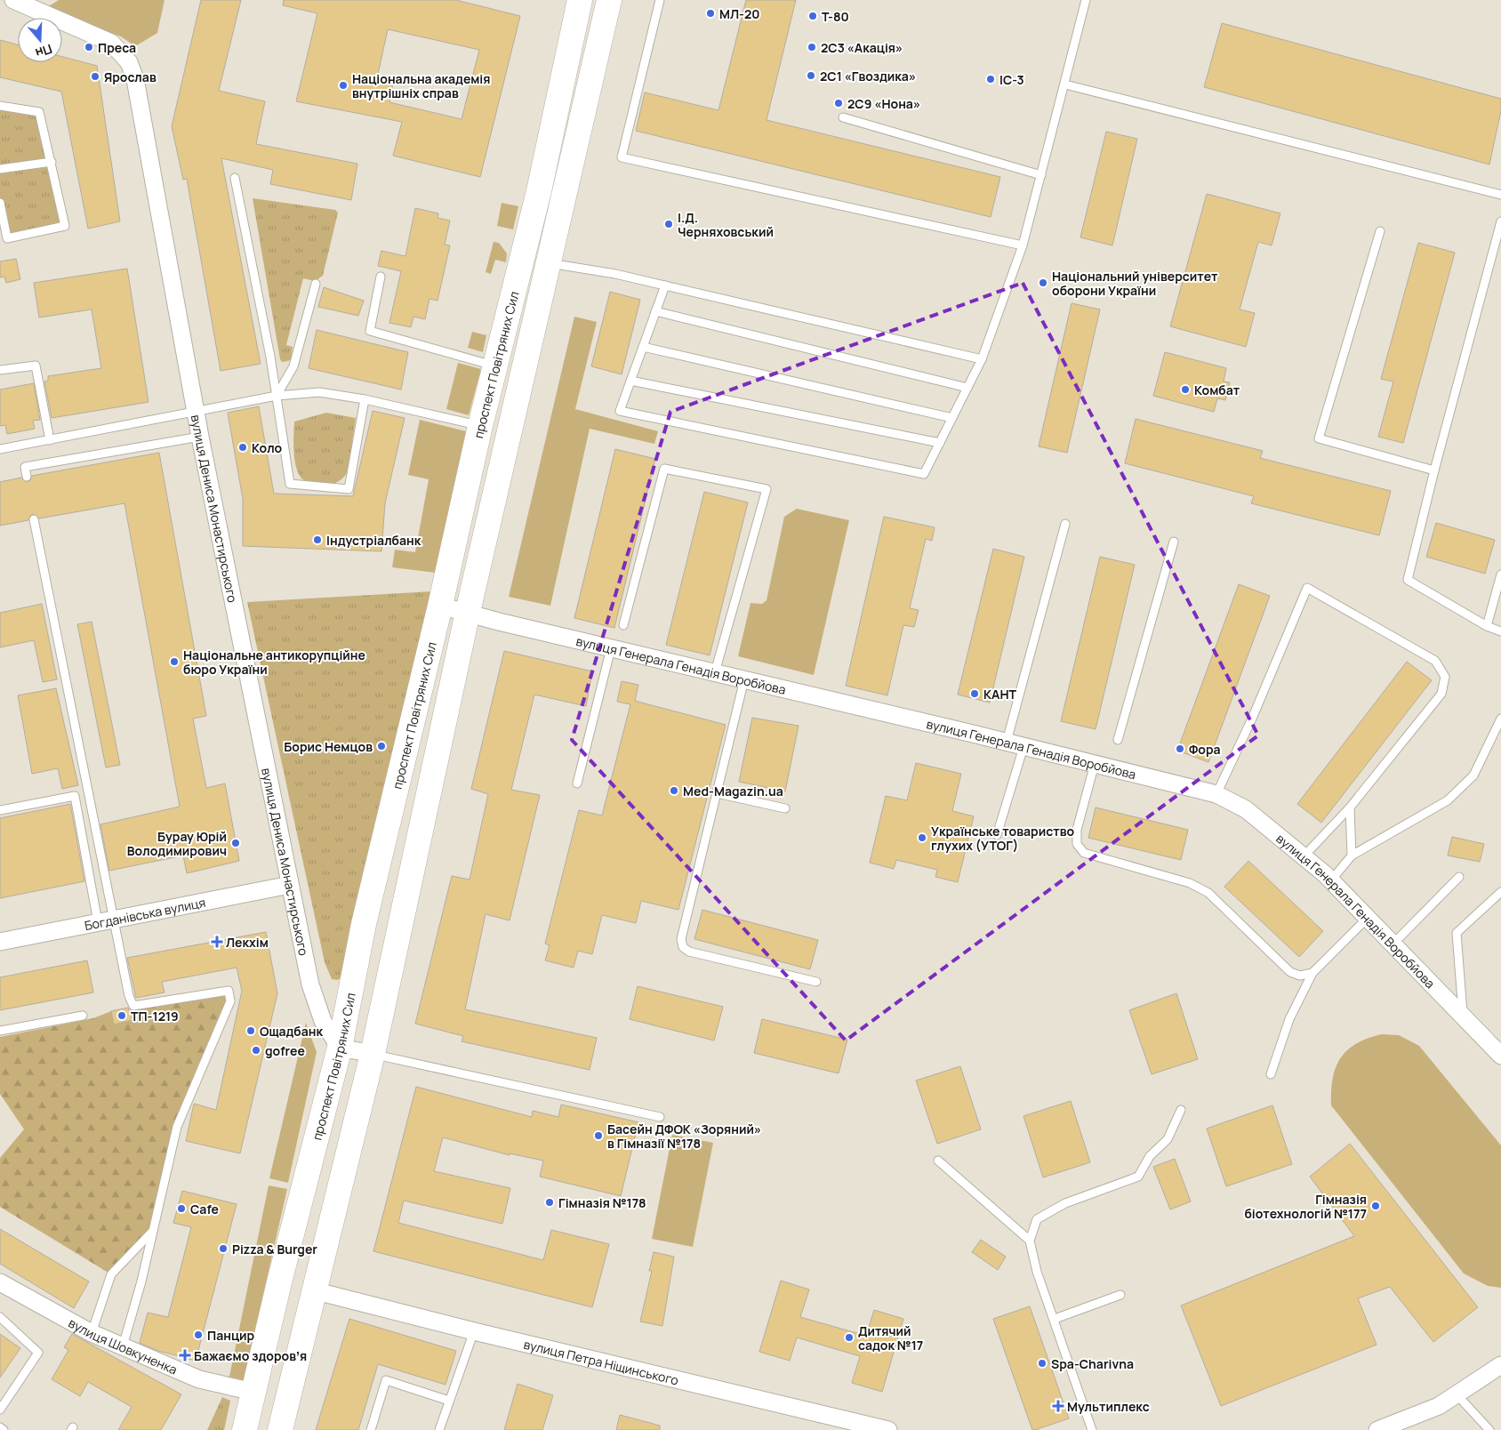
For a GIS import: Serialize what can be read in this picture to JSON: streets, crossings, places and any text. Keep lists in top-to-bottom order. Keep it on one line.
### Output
{"streets":{"main road":["проспект Повітряних Сил"],"street":["вулиця Дениса Монастирського","вулиця Генерала Генадія Воробйова","Богданівська вулиця","вулиця Шовкуненка","вулиця Петра Ніщинського"]},"crossings":[["проспект Повітряних Сил","вулиця Дениса Монастирського"],["проспект Повітряних Сил","вулиця Генерала Генадія Воробйова"],["проспект Повітряних Сил","вулиця Шовкуненка"],["вулиця Дениса Монастирського","Богданівська вулиця"]],"places":{"other":["МЛ-20","Т-80","Преса","2С3 «Акація»","2С1 «Гвоздика»","Ярослав","ІС-3","Національна академія внутрішніх справ","2С9 «Нона»","І.Д. Черняховський","Національний університет оборони України","Комбат","Коло","Індустріалбанк","Національне антикорупційне бюро України","КАНТ","Борис Немцов","Фора","Med-Magazin.ua","Українське товариство глухих (УТОГ)","Бурау Юрій Володимирович","ТП-1219","Ощадбанк","gofree","Басейн ДФОК «Зоряний» в Гімназії №178","Гімназія №178","Гімназія біотехнологій №177","Cafe","Pizza & Burger","Панцир","Дитячий садок №17","Spa-Charivna"],"health":["Лекхім","Бажаємо здоровʼя","Мультиплекс"]},"north":"bottom"}
